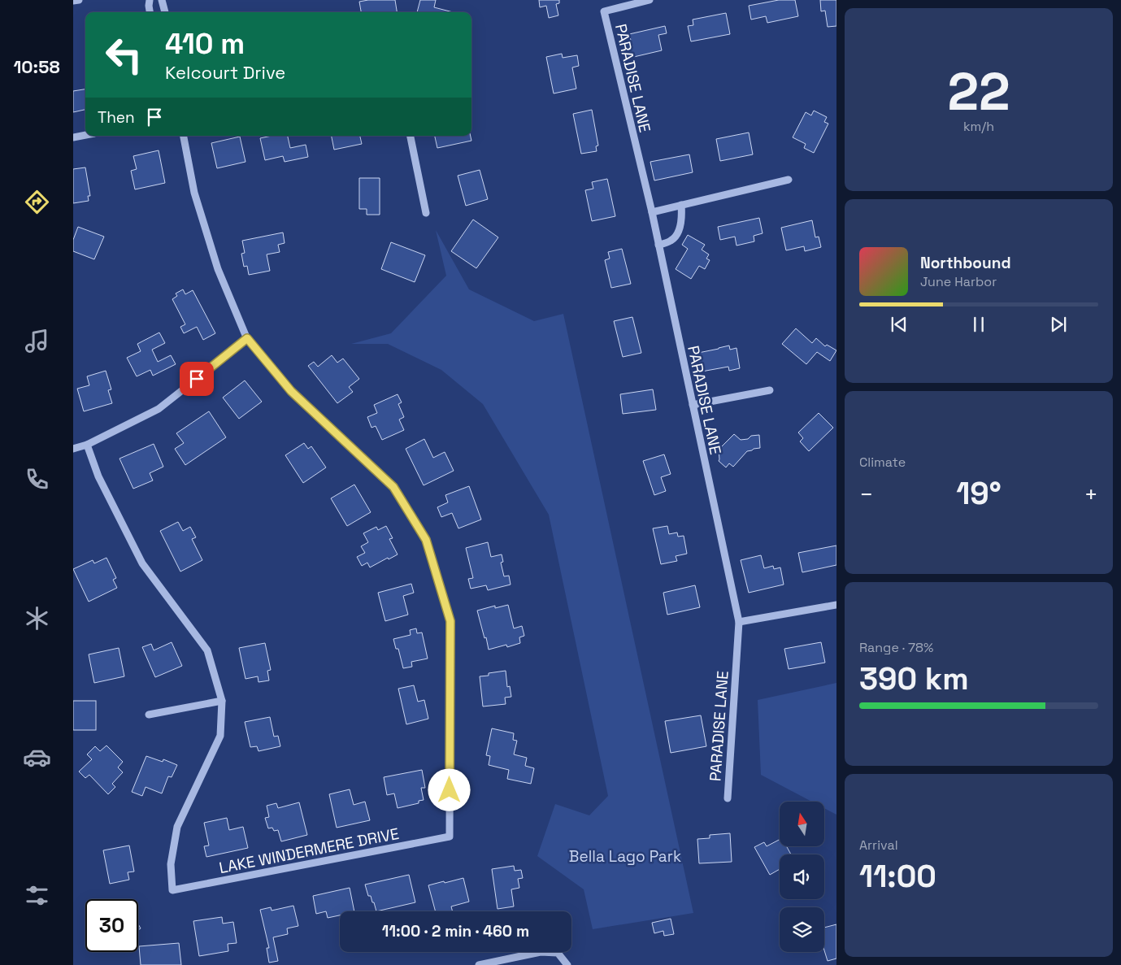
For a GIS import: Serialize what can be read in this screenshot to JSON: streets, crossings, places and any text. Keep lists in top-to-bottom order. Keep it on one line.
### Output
{"streets":{"street":["PARADISE LANE","LAKE WINDERMERE DRIVE"]},"parks":["Bella Lago Park"],"north":"top","page":{"tabs":"10:58","tile":[["22","km/h"],"Climate",["Range · 78%","390 km"],["Arrival","11:00"]],"turn":["410 m","Kelcourt Drive"],"then":"Then","song":["Northbound","June Harbor"],"heat":["−","19°","+"],"limit":"30","trip":"11:00 · 2 min · 460 m"}}
